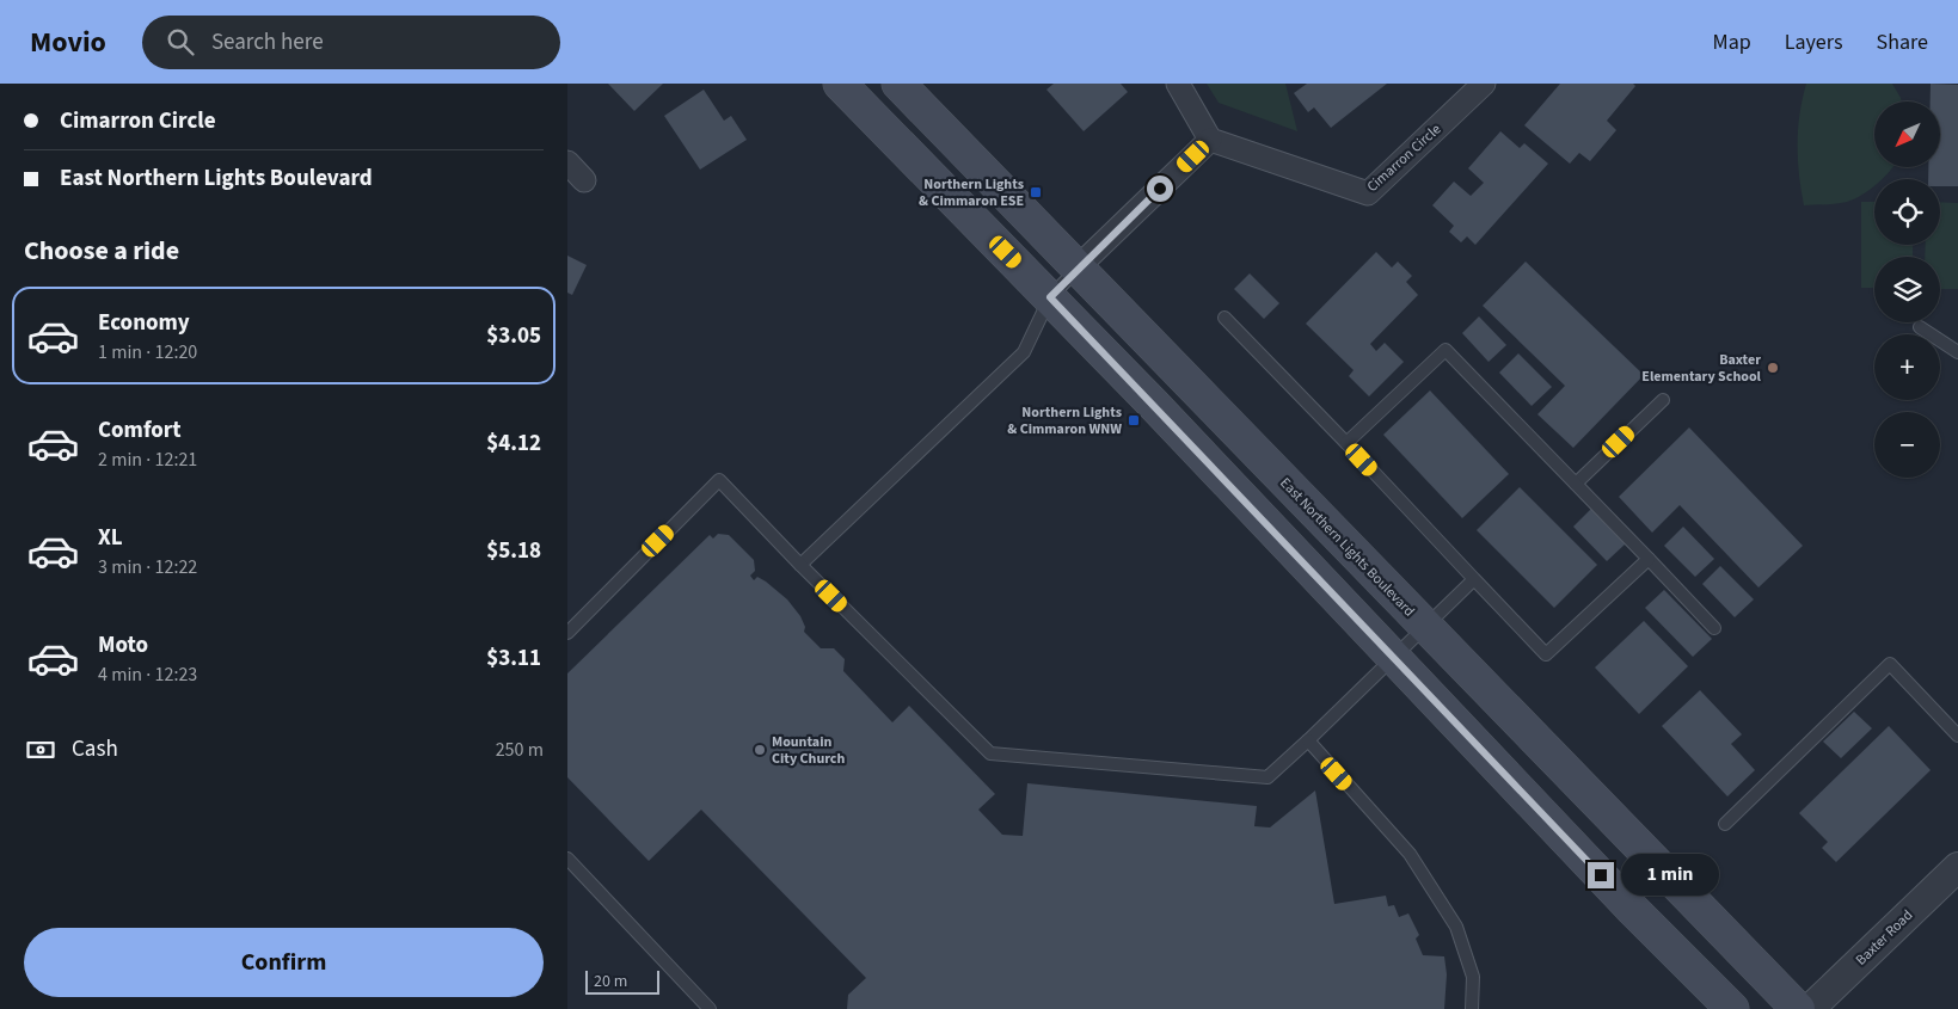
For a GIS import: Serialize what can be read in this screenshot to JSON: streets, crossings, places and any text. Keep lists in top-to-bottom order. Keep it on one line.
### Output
{"streets":{"main road":["East Northern Lights Boulevard"],"street":["Cimarron Circle","Baxter Road"]},"places":{"transit":["Northern Lights & Cimmaron ESE","Northern Lights & Cimmaron WNW"],"other":["Baxter Elementary School","Mountain City Church"]},"scale_bar":"20 m","north":"bottom left","page":{"header":"Movio","search":"Search here","nav":["Map","Layers","Share"],"banner":["Cimarron Circle","East Northern Lights Boulevard"],"map_buttons":["+","−"],"heading":"Choose a ride","list":[{"name":"Economy","note":"1 min · 12:20","value":"$3.05"},{"name":"Comfort","note":"2 min · 12:21","value":"$4.12"},{"name":"XL","note":"3 min · 12:22","value":"$5.18"},{"name":"Moto","note":"4 min · 12:23","value":"$3.11"}],"pay":["Cash","250 m"],"bubble":"1 min","buttons":"Confirm","scale":"20 m"}}
